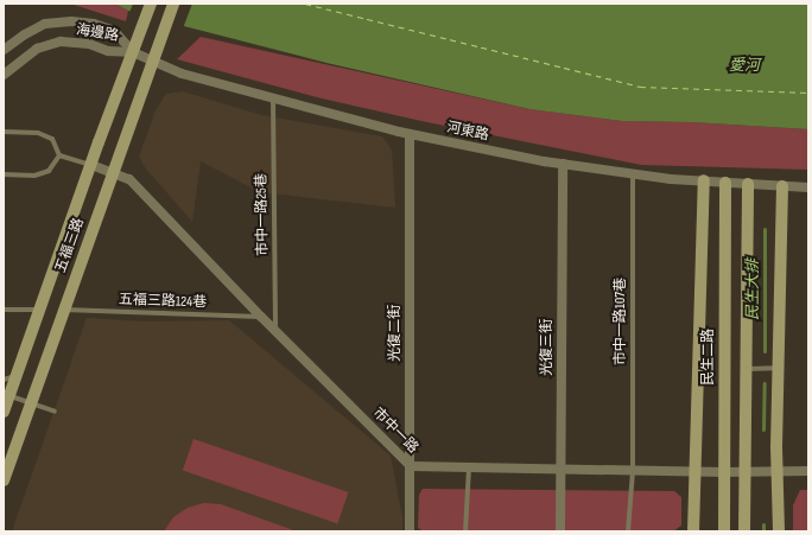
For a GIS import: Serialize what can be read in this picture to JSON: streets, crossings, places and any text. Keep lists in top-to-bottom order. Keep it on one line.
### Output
{"streets":{"main road":["五福三路","民生二路"],"street":["海邊路","河東路","光復二街","光復三街","市中一路"],"lane":["市中一路25巷","五福三路124巷","市中一路107巷"]},"crossings":[["海邊路","河東路"],["海邊路","五福三路"],["河東路","市中一路25巷"],["河東路","五福三路"],["河東路","市中一路107巷"],["河東路","光復二街"],["河東路","光復三街"],["河東路","民生二路"],["市中一路25巷","市中一路"],["五福三路","五福三路124巷"],["五福三路","市中一路"],["五福三路124巷","市中一路"],["市中一路107巷","市中一路"],["光復二街","市中一路"],["光復三街","市中一路"],["民生二路","市中一路"]],"water":["愛河","民生大排"]}
